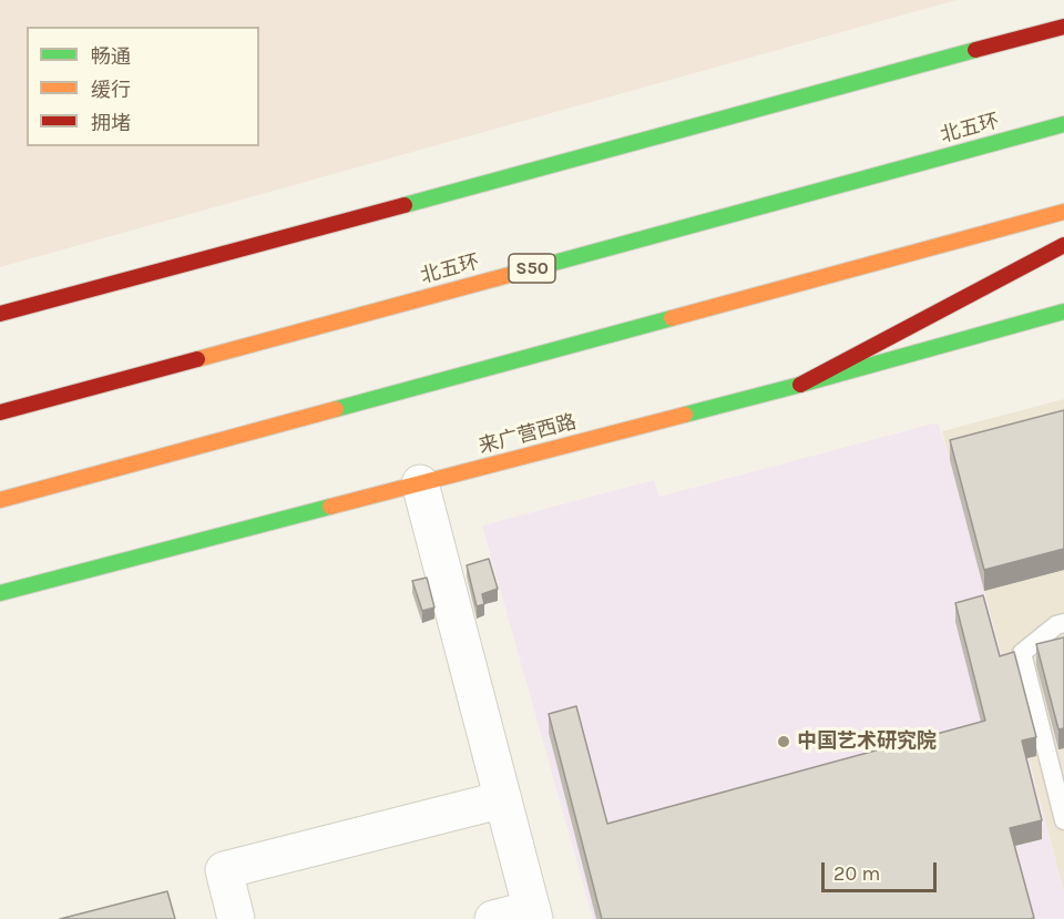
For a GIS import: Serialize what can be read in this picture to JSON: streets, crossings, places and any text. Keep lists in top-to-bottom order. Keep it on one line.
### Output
{"streets":{"main road":["北五环","S50","来广营西路"]},"places":["中国艺术研究院"],"legend":["畅通","缓行","拥堵"],"scale_bar":"20 m"}
